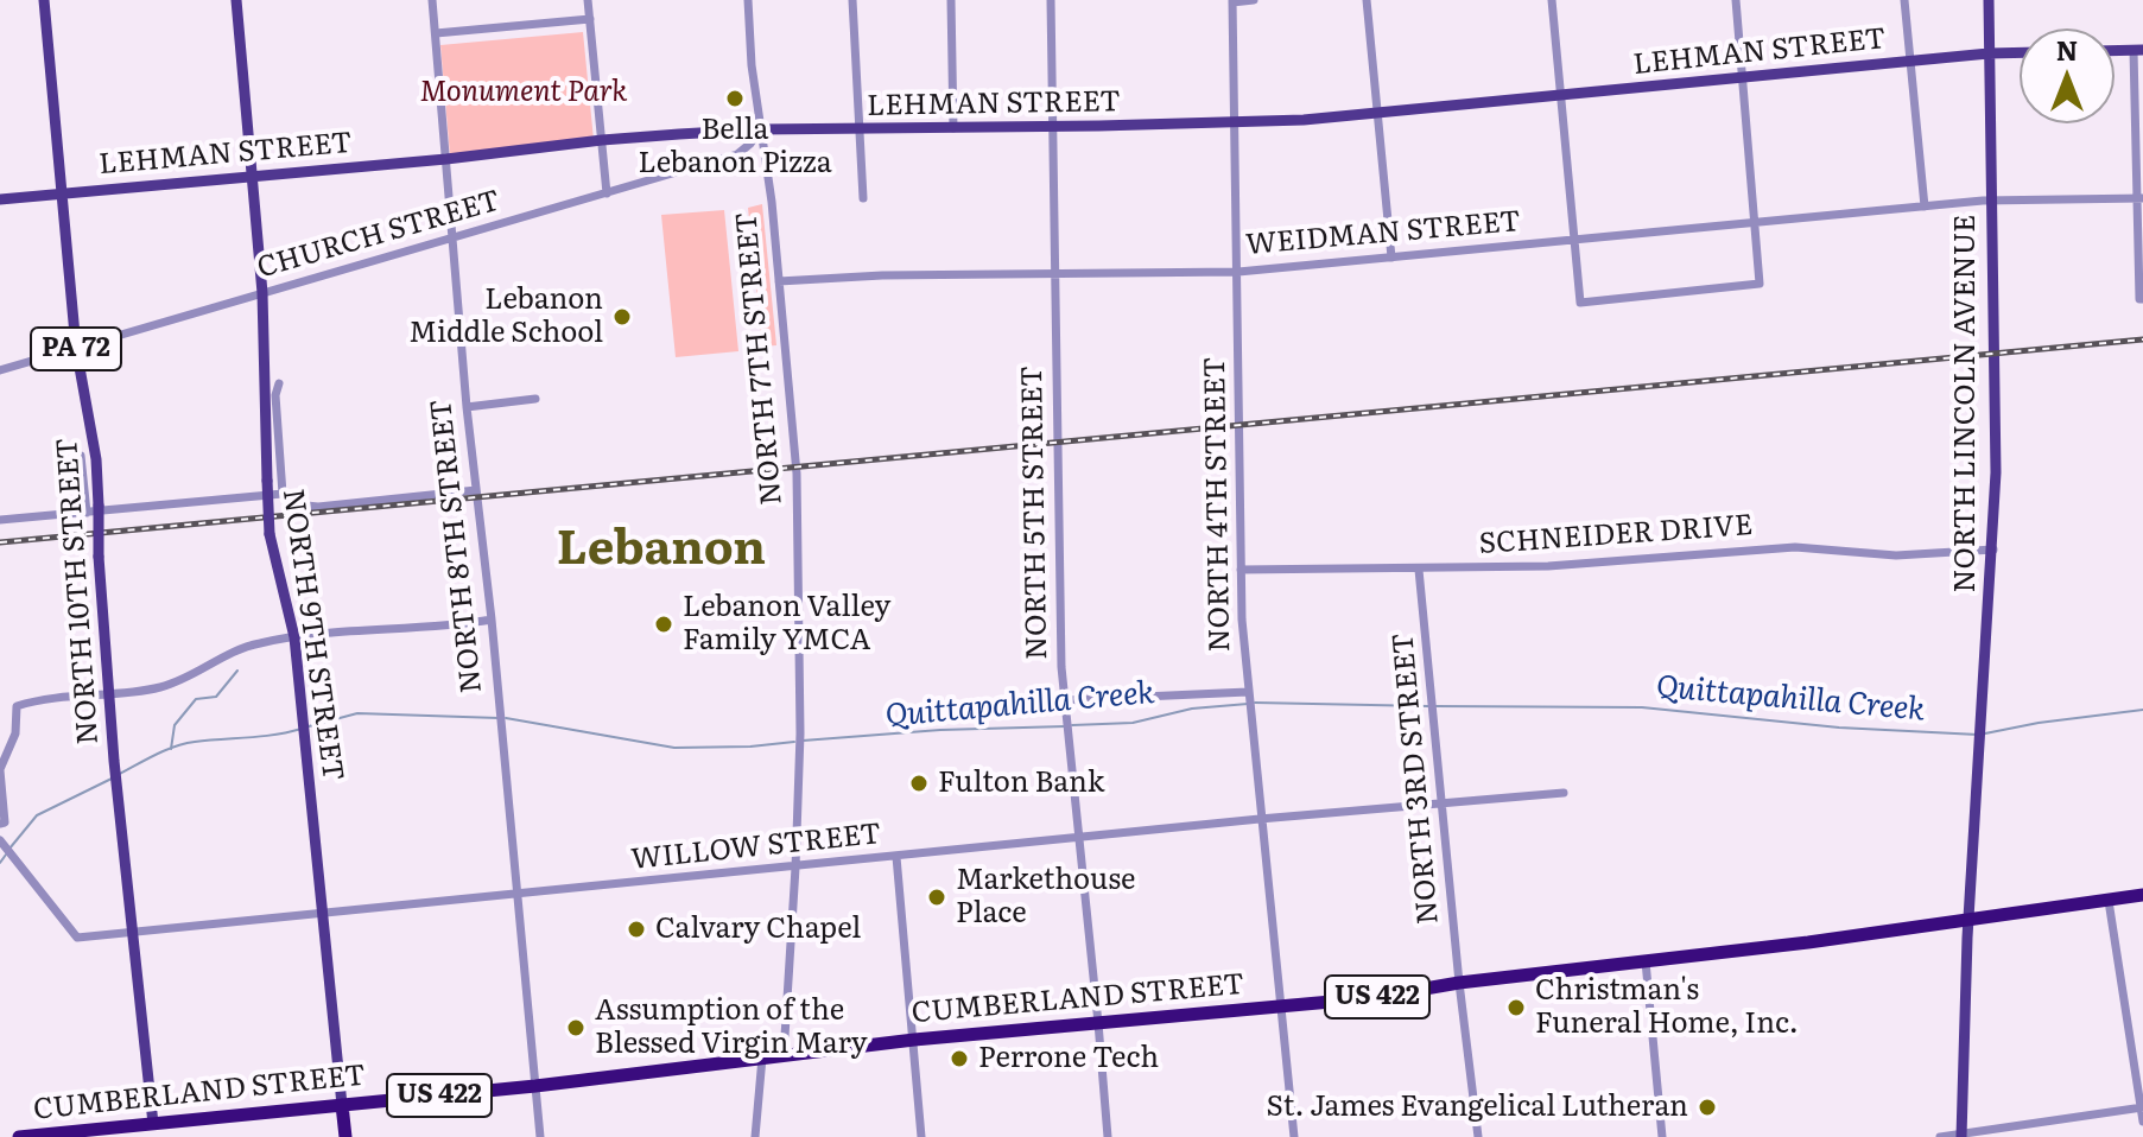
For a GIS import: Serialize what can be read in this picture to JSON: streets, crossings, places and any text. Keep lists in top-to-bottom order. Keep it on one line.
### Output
{"streets":{"highway":["US 422","CUMBERLAND STREET"],"main road":["LEHMAN STREET","PA 72","NORTH LINCOLN AVENUE","NORTH 10TH STREET","NORTH 9TH STREET"],"street":["WEIDMAN STREET","CHURCH STREET","NORTH 7TH STREET","NORTH 4TH STREET","NORTH 5TH STREET","SCHNEIDER DRIVE","NORTH 8TH STREET","NORTH 3RD STREET","WILLOW STREET"]},"crossings":[["LEHMAN STREET","CHURCH STREET"],["LEHMAN STREET","NORTH 7TH STREET"],["LEHMAN STREET","NORTH LINCOLN AVENUE"],["LEHMAN STREET","NORTH 4TH STREET"],["LEHMAN STREET","NORTH 5TH STREET"],["LEHMAN STREET","NORTH 8TH STREET"],["LEHMAN STREET","NORTH 10TH STREET"],["LEHMAN STREET","NORTH 9TH STREET"],["WEIDMAN STREET","NORTH 7TH STREET"],["WEIDMAN STREET","NORTH LINCOLN AVENUE"],["WEIDMAN STREET","NORTH 4TH STREET"],["WEIDMAN STREET","NORTH 5TH STREET"],["CHURCH STREET","NORTH 7TH STREET"],["CHURCH STREET","NORTH 8TH STREET"],["CHURCH STREET","NORTH 10TH STREET"],["CHURCH STREET","NORTH 9TH STREET"],["NORTH 7TH STREET","WILLOW STREET"],["NORTH 7TH STREET","CUMBERLAND STREET"],["NORTH LINCOLN AVENUE","SCHNEIDER DRIVE"],["NORTH LINCOLN AVENUE","US 422"],["NORTH LINCOLN AVENUE","CUMBERLAND STREET"],["NORTH 4TH STREET","SCHNEIDER DRIVE"],["NORTH 4TH STREET","WILLOW STREET"],["NORTH 4TH STREET","CUMBERLAND STREET"],["NORTH 5TH STREET","WILLOW STREET"],["NORTH 5TH STREET","CUMBERLAND STREET"],["SCHNEIDER DRIVE","NORTH 3RD STREET"],["NORTH 8TH STREET","WILLOW STREET"],["NORTH 8TH STREET","CUMBERLAND STREET"],["NORTH 10TH STREET","WILLOW STREET"],["NORTH 10TH STREET","CUMBERLAND STREET"],["NORTH 9TH STREET","WILLOW STREET"],["NORTH 9TH STREET","CUMBERLAND STREET"],["NORTH 3RD STREET","WILLOW STREET"],["NORTH 3RD STREET","CUMBERLAND STREET"],["US 422","CUMBERLAND STREET"]],"districts":["Lebanon"],"water":["Quittapahilla Creek"],"parks":["Monument Park"],"places":["Bella Lebanon Pizza","Lebanon Middle School","Lebanon Valley Family YMCA","Fulton Bank","Markethouse Place","Calvary Chapel","Christman's Funeral Home, Inc.","Assumption of the Blessed Virgin Mary","Perrone Tech","St. James Evangelical Lutheran"],"north":"top"}
